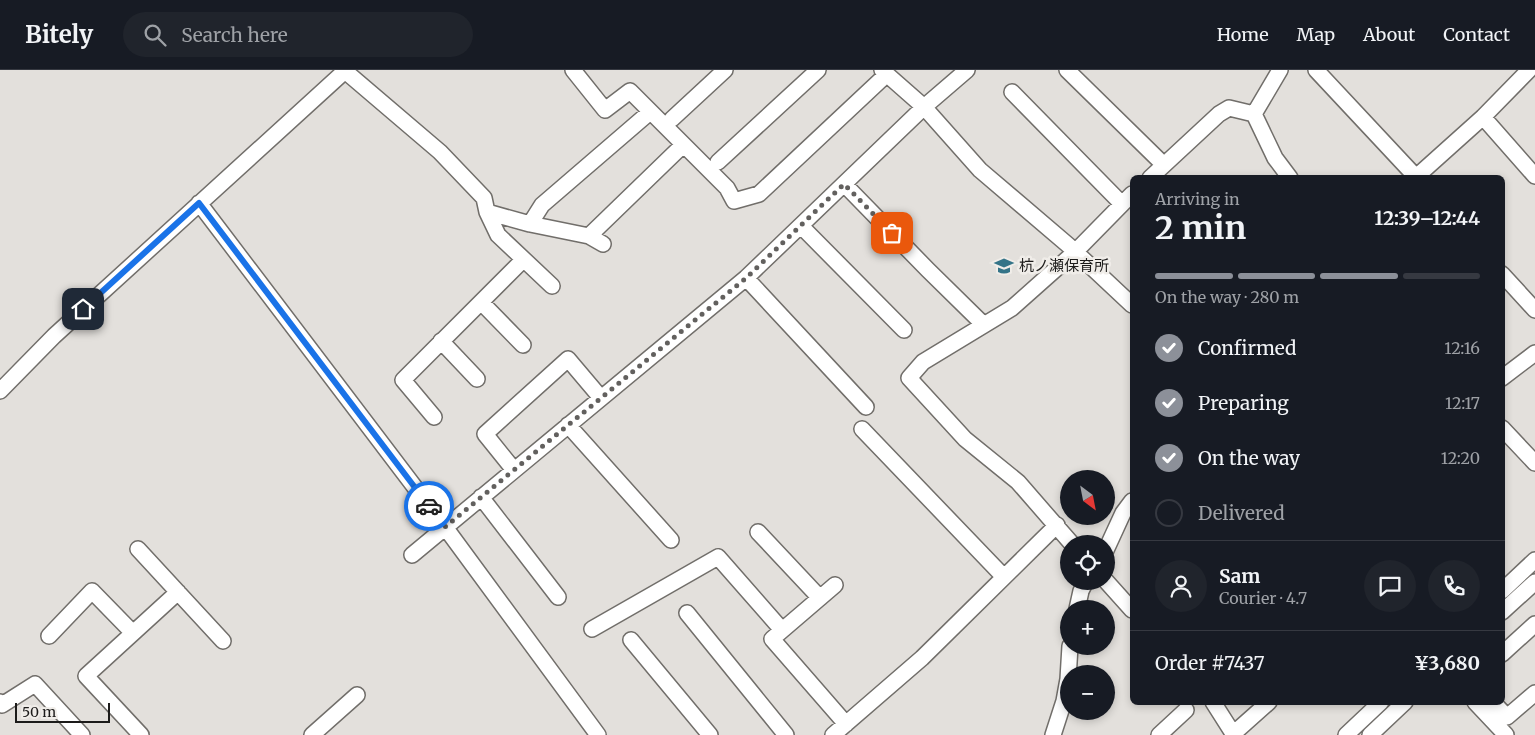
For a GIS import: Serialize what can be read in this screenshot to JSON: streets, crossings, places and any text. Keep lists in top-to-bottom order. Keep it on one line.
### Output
{"places":{"school or university":["杭ノ瀬保育所"]},"scale_bar":"50 m","north":"bottom right","page":{"header":"Bitely","search":"Search here","nav":["Home","Map","About","Contact"],"heading":["2 min","Arriving in","12:39–12:44"],"panel":["Sam","Courier · 4.7","Order #7437","¥3,680"],"bar":"On the way · 280 m","list":[["Confirmed","12:16"],["Preparing","12:17"],["On the way","12:20"],"Delivered"],"map_buttons":["+","−"],"scale":"50 m"}}
